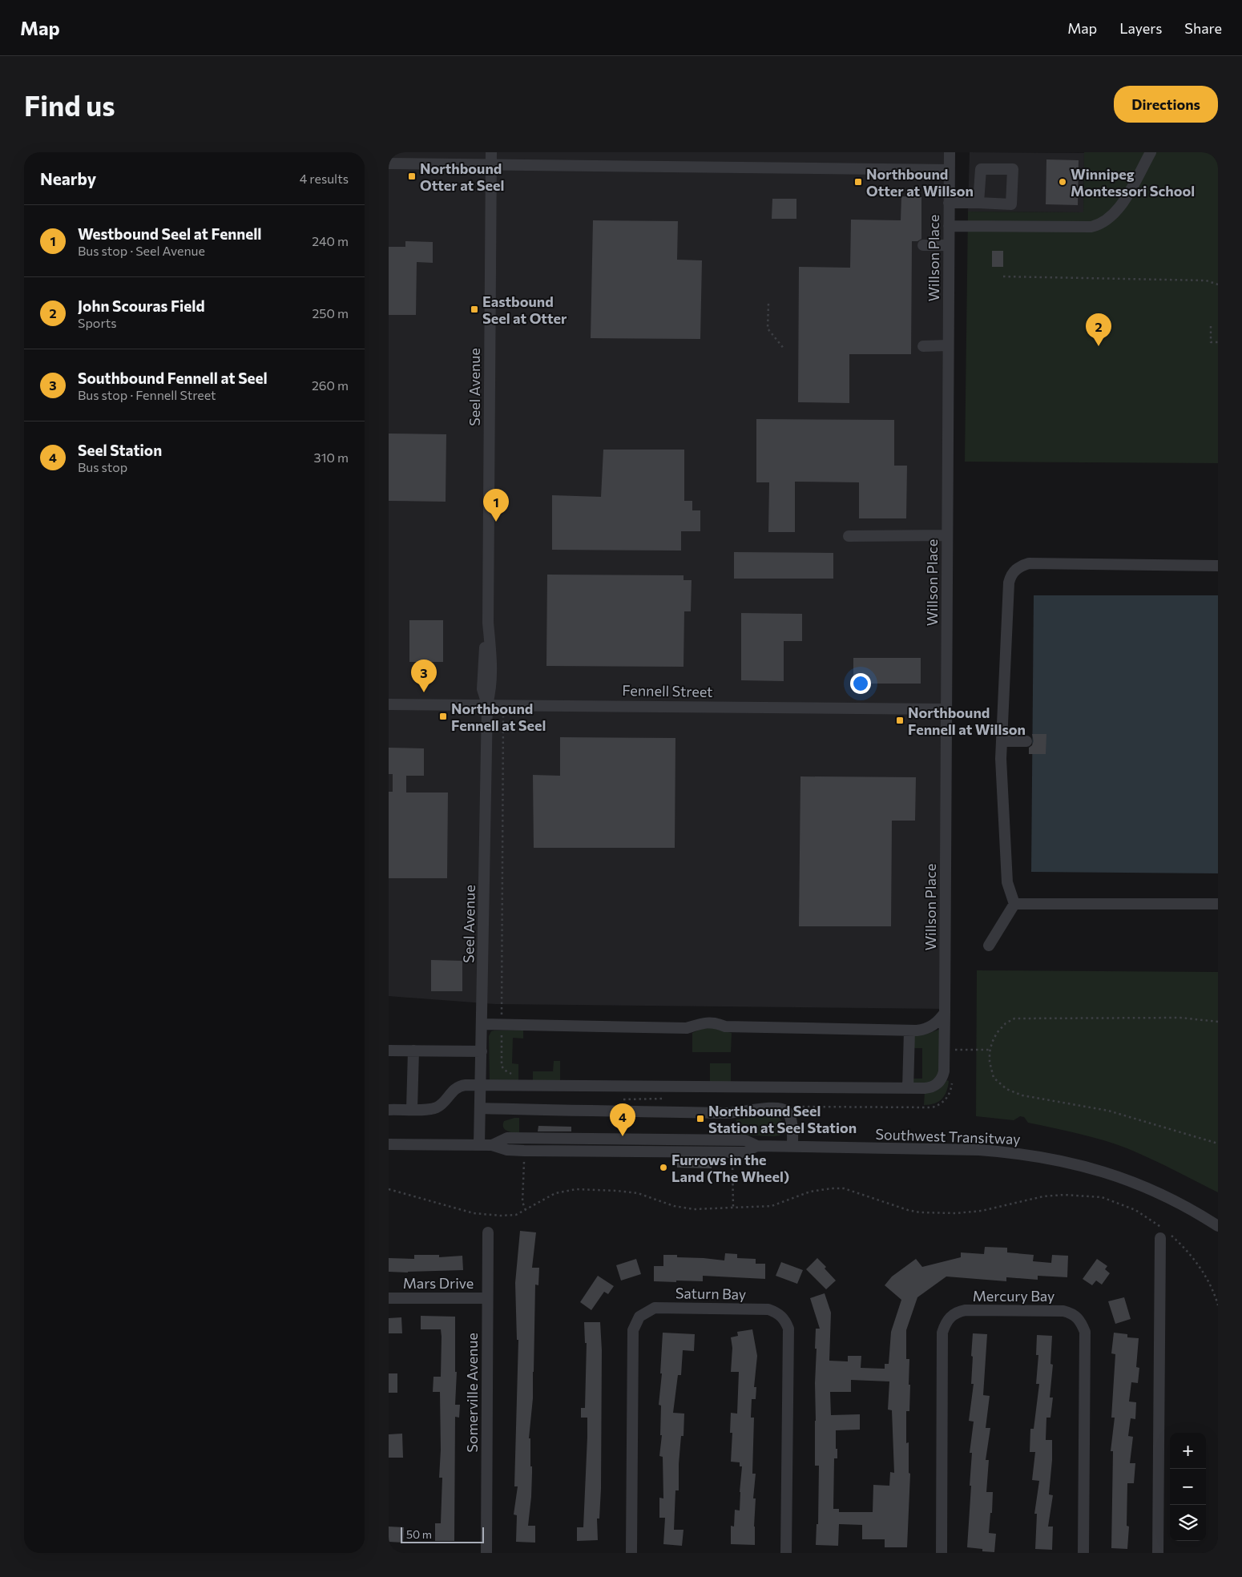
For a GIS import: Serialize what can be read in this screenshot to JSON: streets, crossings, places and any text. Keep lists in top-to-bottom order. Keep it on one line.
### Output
{"streets":{"street":["Willson Place","Seel Avenue","Fennell Street","Southwest Transitway","Mars Drive","Saturn Bay","Mercury Bay","Somerville Avenue"]},"crossings":[["Willson Place","Fennell Street"],["Seel Avenue","Fennell Street"],["Seel Avenue","Southwest Transitway"],["Mars Drive","Somerville Avenue"]],"places":{"transit":["Northbound Otter at Seel","Northbound Otter at Willson","Eastbound Seel at Otter","Northbound Fennell at Seel","Northbound Fennell at Willson","Northbound Seel Station at Seel Station"],"other":["Winnipeg Montessori School","Furrows in the Land (The Wheel)"]},"scale_bar":"50 m","page":{"header":"Map","nav":["Map","Layers","Share"],"buttons":"Directions","title":"Find us","heading":["Nearby","4 results"],"list":[{"mark":"1","name":"Westbound Seel at Fennell","note":"Bus stop · Seel Avenue","value":"240 m"},{"mark":"2","name":"John Scouras Field","note":"Sports","value":"250 m"},{"mark":"3","name":"Southbound Fennell at Seel","note":"Bus stop · Fennell Street","value":"260 m"},{"mark":"4","name":"Seel Station","note":"Bus stop","value":"310 m"}],"pins":["2","1","3","4"],"map_buttons":["+","−"],"scale":"50 m"}}
